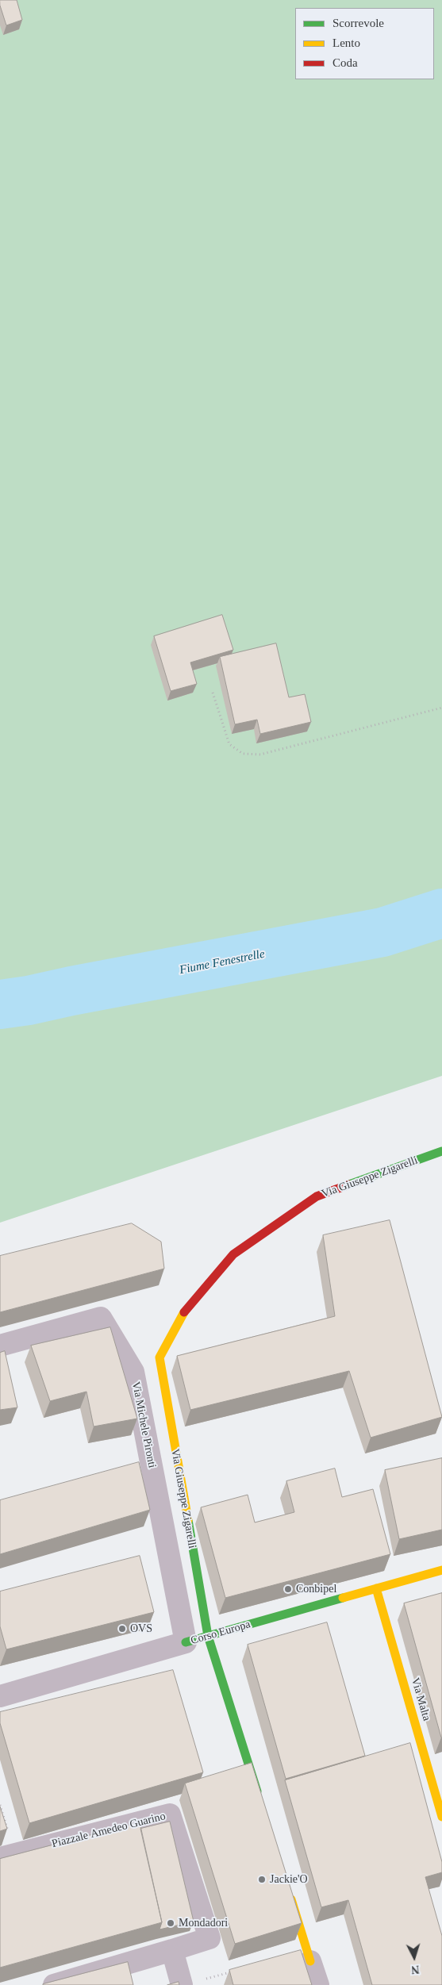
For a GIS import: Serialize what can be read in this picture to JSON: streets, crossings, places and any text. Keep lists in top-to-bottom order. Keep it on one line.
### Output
{"streets":{"street":["Via Giuseppe Zigarelli","Via Michele Pironti","Corso Europa","Via Malta","Piazzale Amedeo Guarino"]},"crossings":[["Via Giuseppe Zigarelli","Corso Europa"],["Via Michele Pironti","Corso Europa"],["Corso Europa","Via Malta"]],"water":["Fiume Fenestrelle"],"places":["Conbipel","OVS","Jackie'O","Mondadori"],"legend":["Scorrevole","Lento","Coda"],"north":"bottom"}
